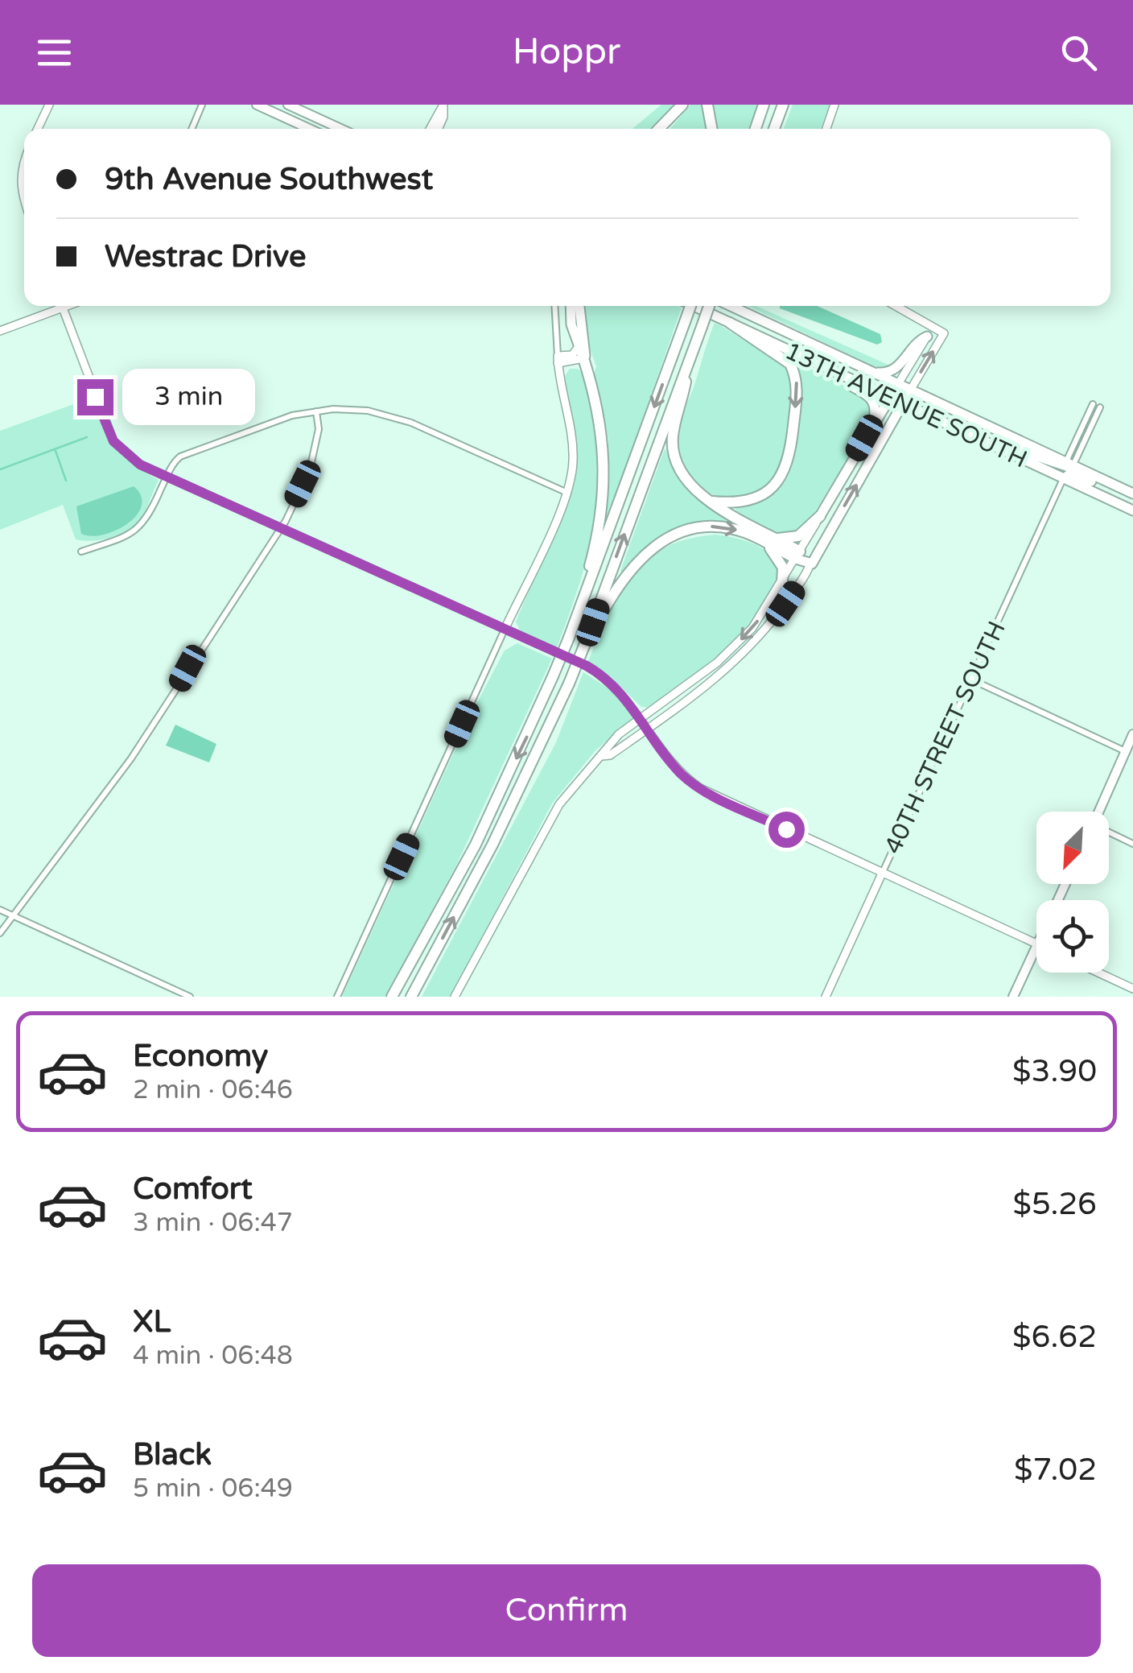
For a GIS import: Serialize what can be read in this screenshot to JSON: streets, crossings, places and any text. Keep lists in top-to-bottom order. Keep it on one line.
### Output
{"streets":{"main road":["13TH AVENUE SOUTH"],"street":["40TH STREET SOUTH"]},"crossings":[["13TH AVENUE SOUTH","40TH STREET SOUTH"]],"north":"bottom left","page":{"header":"Hoppr","banner":["9th Avenue Southwest","Westrac Drive"],"bubble":"3 min","list":[{"name":"Economy","note":"2 min · 06:46","value":"$3.90"},{"name":"Comfort","note":"3 min · 06:47","value":"$5.26"},{"name":"XL","note":"4 min · 06:48","value":"$6.62"},{"name":"Black","note":"5 min · 06:49","value":"$7.02"}],"buttons":"Confirm"}}
